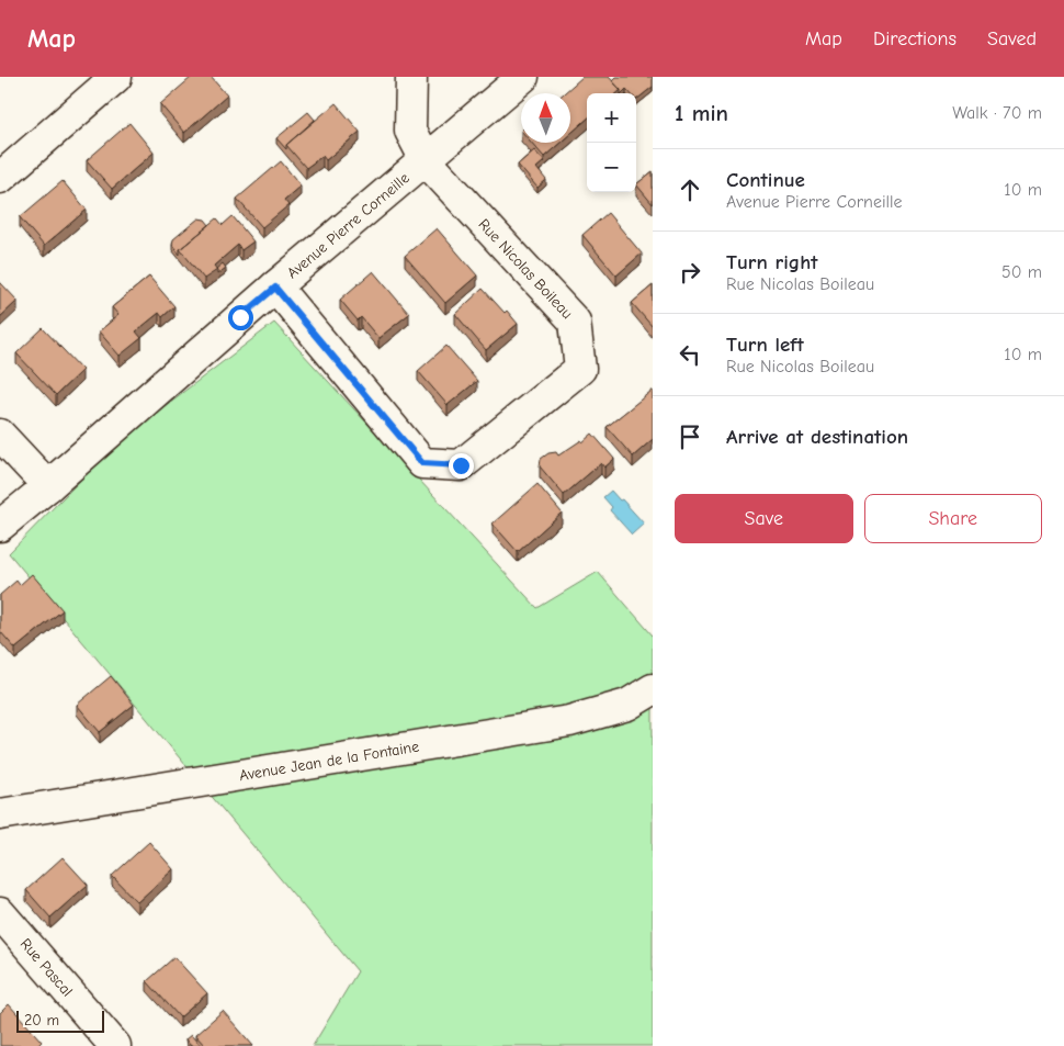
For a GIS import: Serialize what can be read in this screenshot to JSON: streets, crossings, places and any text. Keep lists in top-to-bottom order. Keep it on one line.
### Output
{"streets":{"street":["Avenue Pierre Corneille","Rue Nicolas Boileau","Avenue Jean de la Fontaine","Rue Pascal"]},"crossings":[["Avenue Pierre Corneille","Rue Nicolas Boileau"]],"scale_bar":"20 m","north":"top","page":{"header":"Map","nav":["Map","Directions","Saved"],"heading":["1 min","Walk · 70 m"],"map_buttons":["+","−"],"list":[["Continue","Avenue Pierre Corneille","10 m"],["Turn right","Rue Nicolas Boileau","50 m"],["Turn left","Rue Nicolas Boileau","10 m"],"Arrive at destination"],"buttons":["Save","Share"],"scale":"20 m"}}
